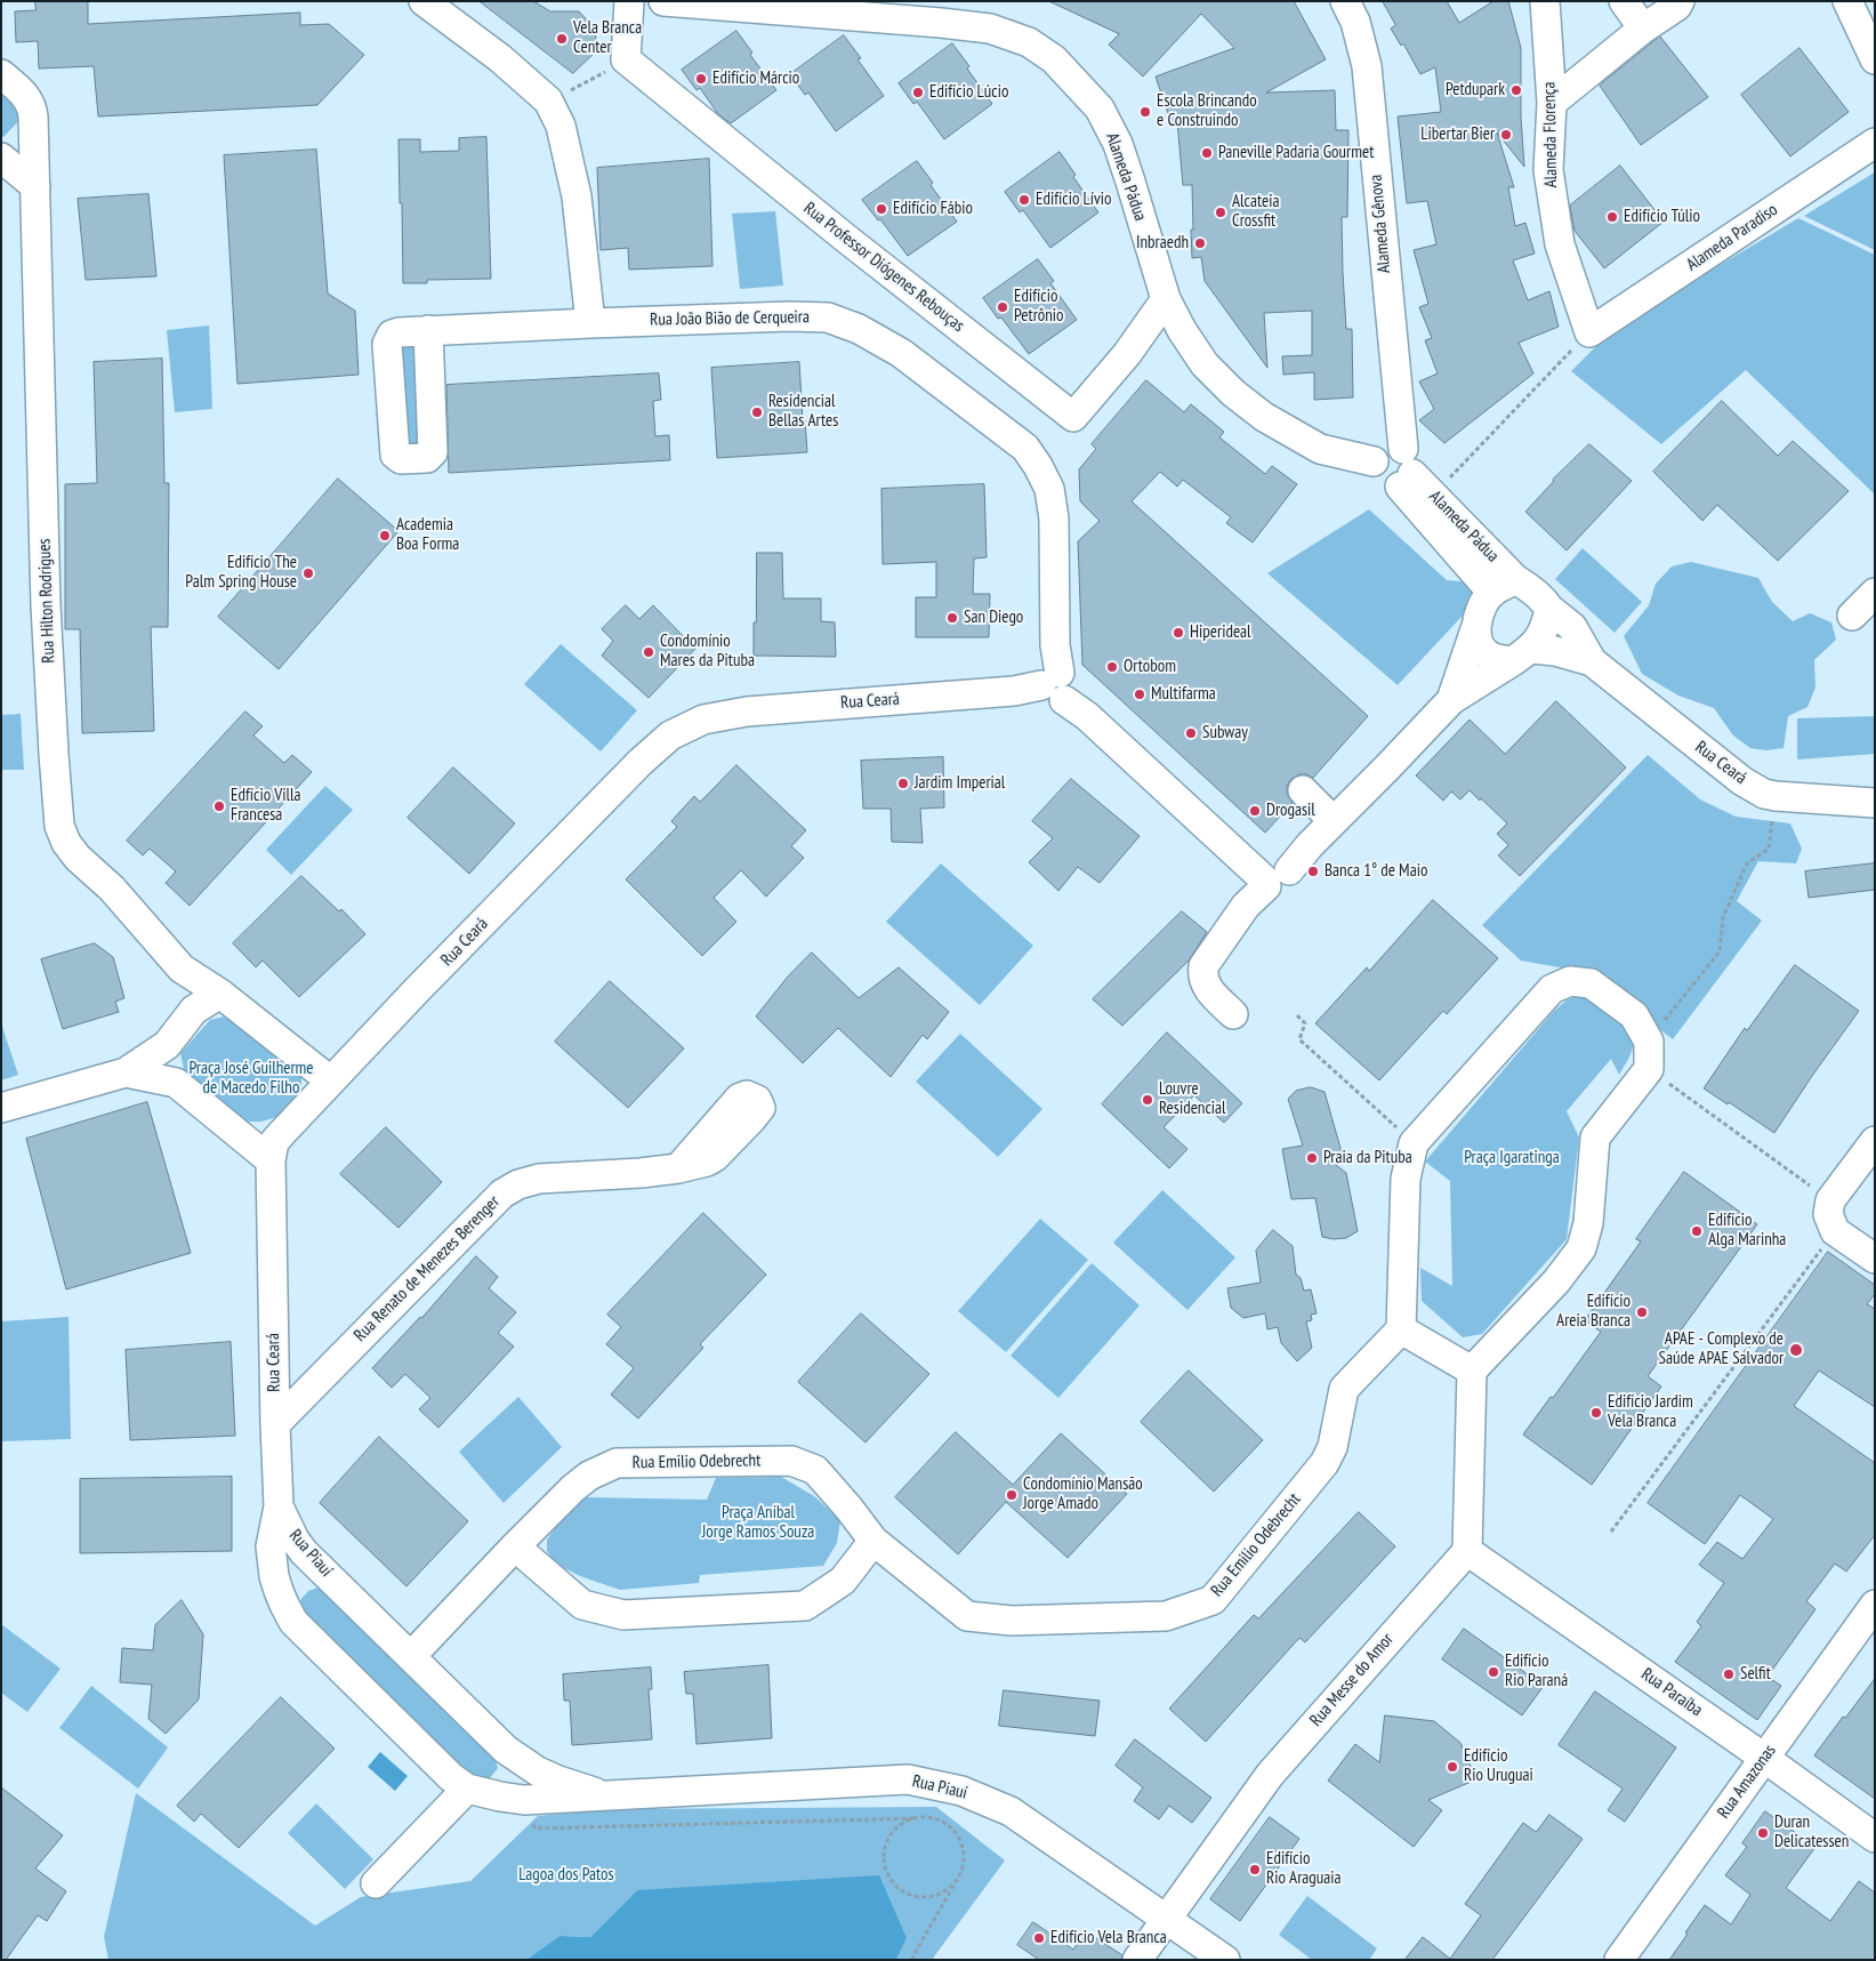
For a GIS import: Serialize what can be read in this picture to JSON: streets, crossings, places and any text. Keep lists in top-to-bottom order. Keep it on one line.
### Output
{"streets":{"street":["Alameda Florença","Alameda Pádua","Alameda Gênova","Alameda Paradiso","Rua Professor Diógenes Rebouças","Rua João Bião de Cerqueira","Rua Hilton Rodrigues","Rua Ceará","Rua Renato de Menezes Berenger","Rua Emilio Odebrecht","Rua Piauí","Rua Messe do Amor","Rua Paraíba","Rua Amazonas"]},"crossings":[["Alameda Florença","Alameda Paradiso"],["Alameda Pádua","Alameda Gênova"],["Alameda Pádua","Rua Professor Diógenes Rebouças"],["Alameda Pádua","Rua Ceará"],["Rua João Bião de Cerqueira","Rua Ceará"],["Rua Hilton Rodrigues","Rua Ceará"],["Rua Ceará","Rua Renato de Menezes Berenger"],["Rua Ceará","Rua Piauí"],["Rua Emilio Odebrecht","Rua Piauí"],["Rua Piauí","Rua Messe do Amor"],["Rua Messe do Amor","Rua Paraíba"],["Rua Paraíba","Rua Amazonas"]],"parks":["Praça José Guilherme de Macedo Filho","Praça Igaratinga","Praça Aníbal Jorge Ramos Souza","Lagoa dos Patos"],"places":["Vela Branca Center","Edifício Márcio","Petdupark","Edifício Lúcio","Escola Brincando e Construindo","Libertar Bier","Paneville Padaria Gourmet","Edifício Lívio","Edifício Fábio","Alcateia Crossfit","Edifício Túlio","Inbraedh","Edifício Petrônio","Residencial Bellas Artes","Academia Boa Forma","Edifício The Palm Spring House","San Diego","Hiperideal","Condomínio Mares da Pituba","Ortobom","Multifarma","Subway","Jardim Imperial","Edfício Villa Francesa","Drogasil","Banca 1° de Maio","Louvre Residencial","Praia da Pituba","Edifício Alga Marinha","Edifício Areia Branca","APAE - Complexo de Saúde APAE Salvador","Edifício Jardim Vela Branca","Condomínio Mansão Jorge Amado","Edifício Rio Paraná","Selfit","Edifício Rio Uruguai","Duran Delicatessen","Edifício Rio Araguaia","Edifício Vela Branca"]}
